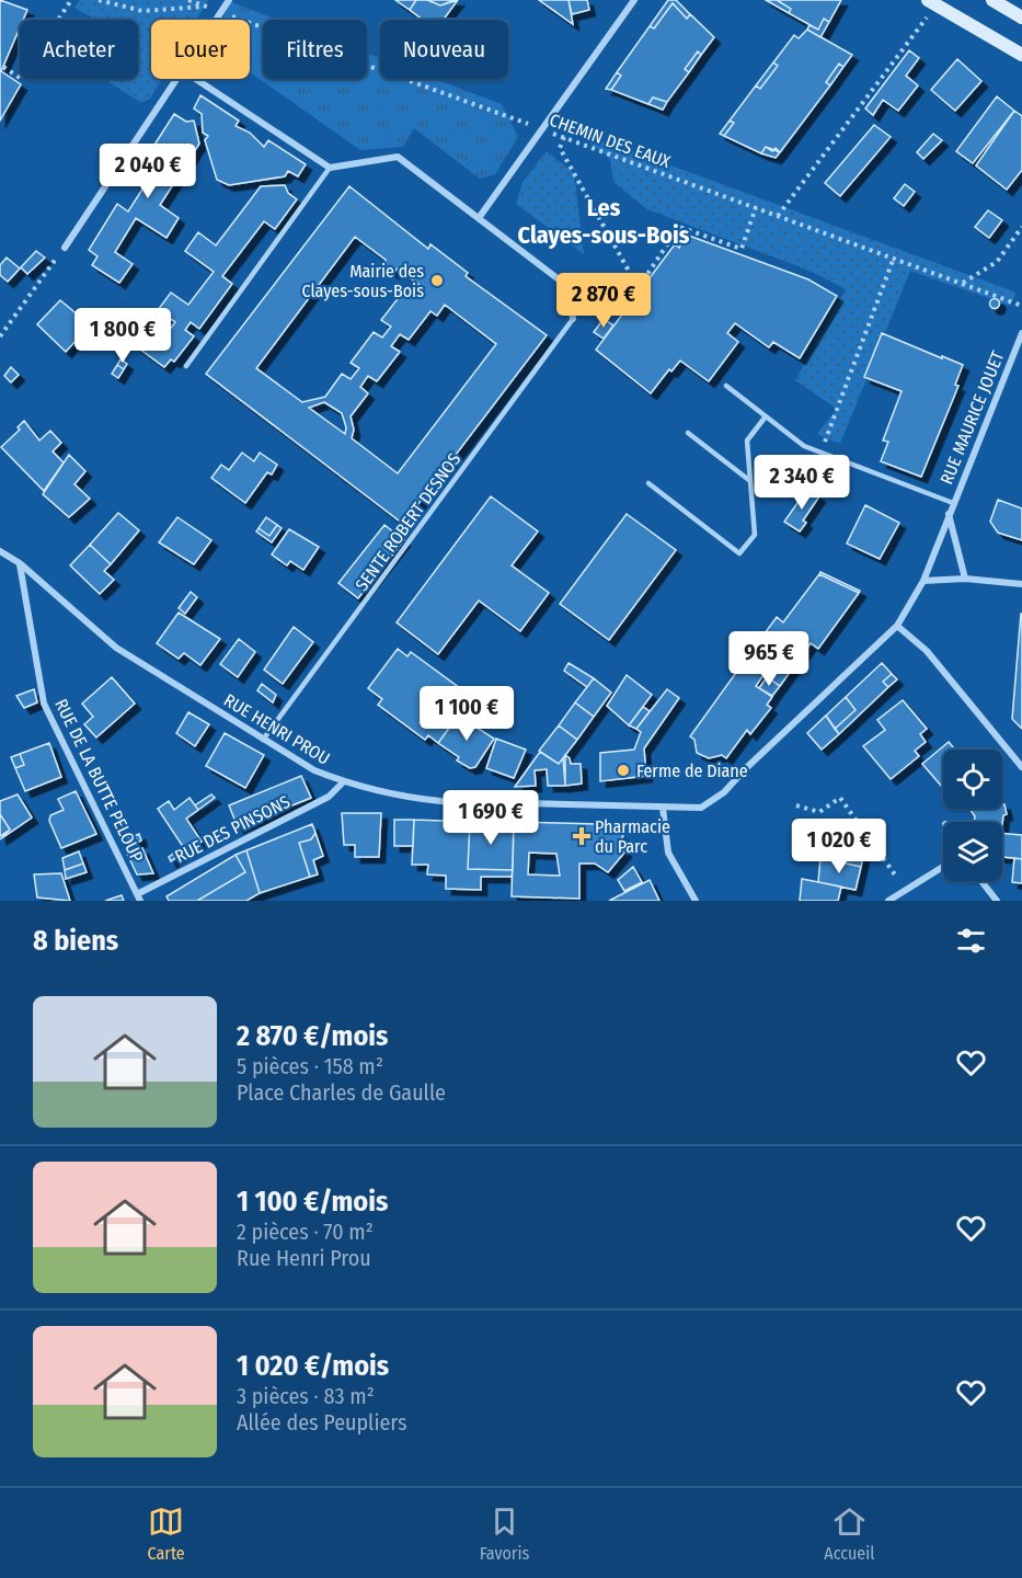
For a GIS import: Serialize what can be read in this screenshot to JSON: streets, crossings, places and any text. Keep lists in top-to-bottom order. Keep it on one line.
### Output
{"streets":{"street":["RUE MAURICE JOUET","RUE HENRI PROU","RUE DE LA BUTTE PELOUP","RUE DES PINSONS"],"lane":["SENTE ROBERT DESNOS"],"path":["CHEMIN DES EAUX"]},"crossings":[["RUE MAURICE JOUET","RUE HENRI PROU"],["SENTE ROBERT DESNOS","RUE HENRI PROU"],["RUE HENRI PROU","RUE DE LA BUTTE PELOUP"],["RUE HENRI PROU","RUE DES PINSONS"],["RUE DE LA BUTTE PELOUP","RUE DES PINSONS"]],"districts":["Les Clayes-sous-Bois"],"places":{"other":["Mairie des Clayes-sous-Bois","Ferme de Diane"],"health":["Pharmacie du Parc"]},"page":{"chip":["Acheter","Louer","Filtres","Nouveau"],"price":["2 040 €","2 870 €","1 800 €","2 340 €","965 €","1 100 €","1 690 €","1 020 €"],"heading":"8 biens","list":[{"name":"2 870 €/mois","note":"5 pièces · 158 m² · Place Charles de Gaulle"},{"name":"1 100 €/mois","note":"2 pièces · 70 m² · Rue Henri Prou"},{"name":"1 020 €/mois","note":"3 pièces · 83 m² · Allée des Peupliers"}],"tabs":["Carte","Favoris","Accueil"]}}
